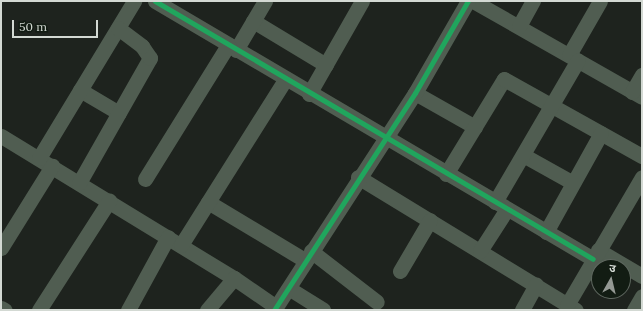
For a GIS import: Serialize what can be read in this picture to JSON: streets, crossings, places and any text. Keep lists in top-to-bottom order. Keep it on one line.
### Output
{"scale_bar":"50 m","north":"top"}
